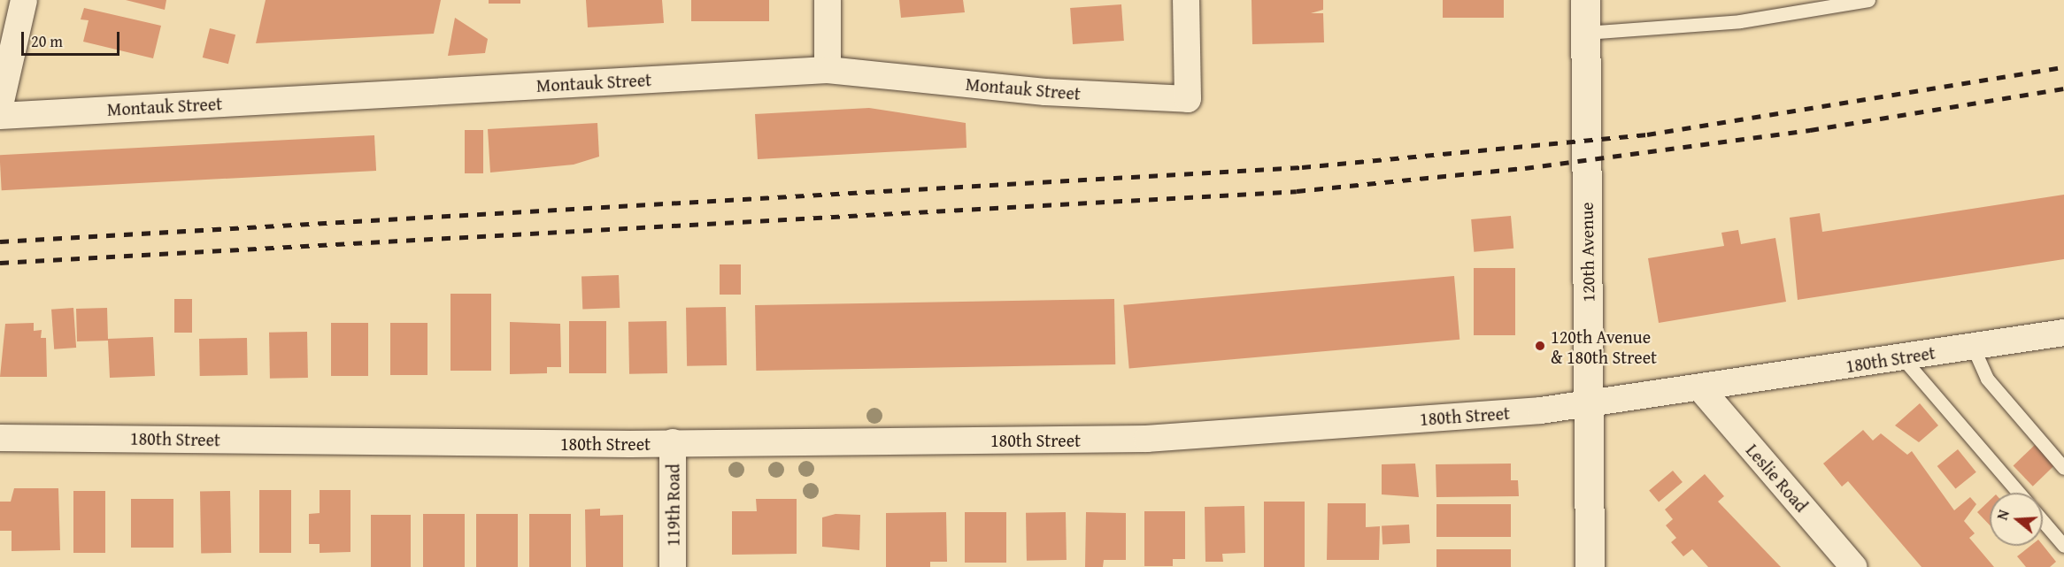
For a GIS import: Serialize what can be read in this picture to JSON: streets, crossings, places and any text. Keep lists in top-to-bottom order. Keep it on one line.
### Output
{"streets":{"street":["Montauk Street","120th Avenue","180th Street","Leslie Road","119th Road"]},"crossings":[["120th Avenue","180th Street"],["180th Street","Leslie Road"],["180th Street","119th Road"]],"places":["120th Avenue & 180th Street"],"scale_bar":"20 m","north":"left"}
